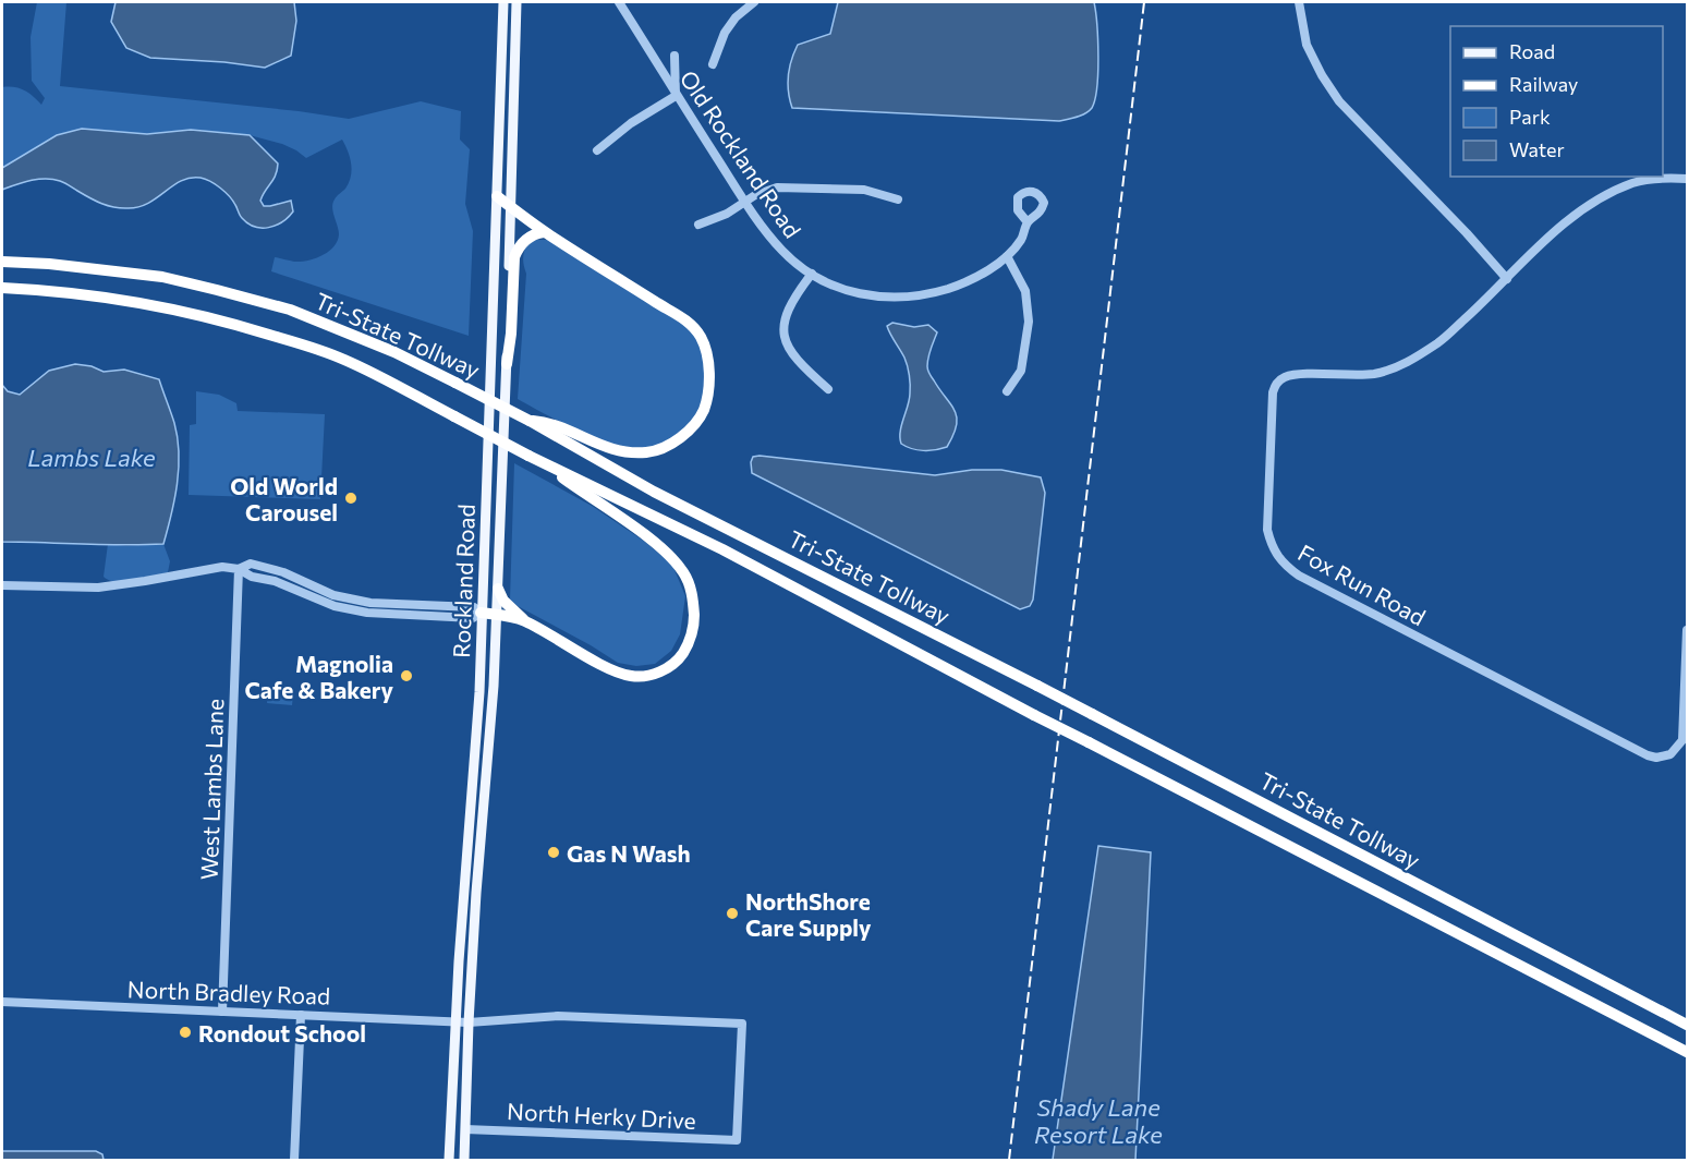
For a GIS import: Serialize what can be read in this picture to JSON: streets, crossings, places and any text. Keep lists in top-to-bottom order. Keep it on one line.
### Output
{"streets":{"highway":["Tri-State Tollway"],"main road":["Rockland Road"],"street":["Old Rockland Road","Fox Run Road","West Lambs Lane","North Bradley Road","North Herky Drive"]},"crossings":[["Rockland Road","North Bradley Road"],["Rockland Road","North Herky Drive"],["West Lambs Lane","North Bradley Road"],["North Bradley Road","North Herky Drive"]],"water":["Lambs Lake","Shady Lane Resort Lake"],"places":["Old World Carousel","Magnolia Cafe & Bakery","Gas N Wash","NorthShore Care Supply","Rondout School"],"legend":["Road","Railway","Park","Water"]}
